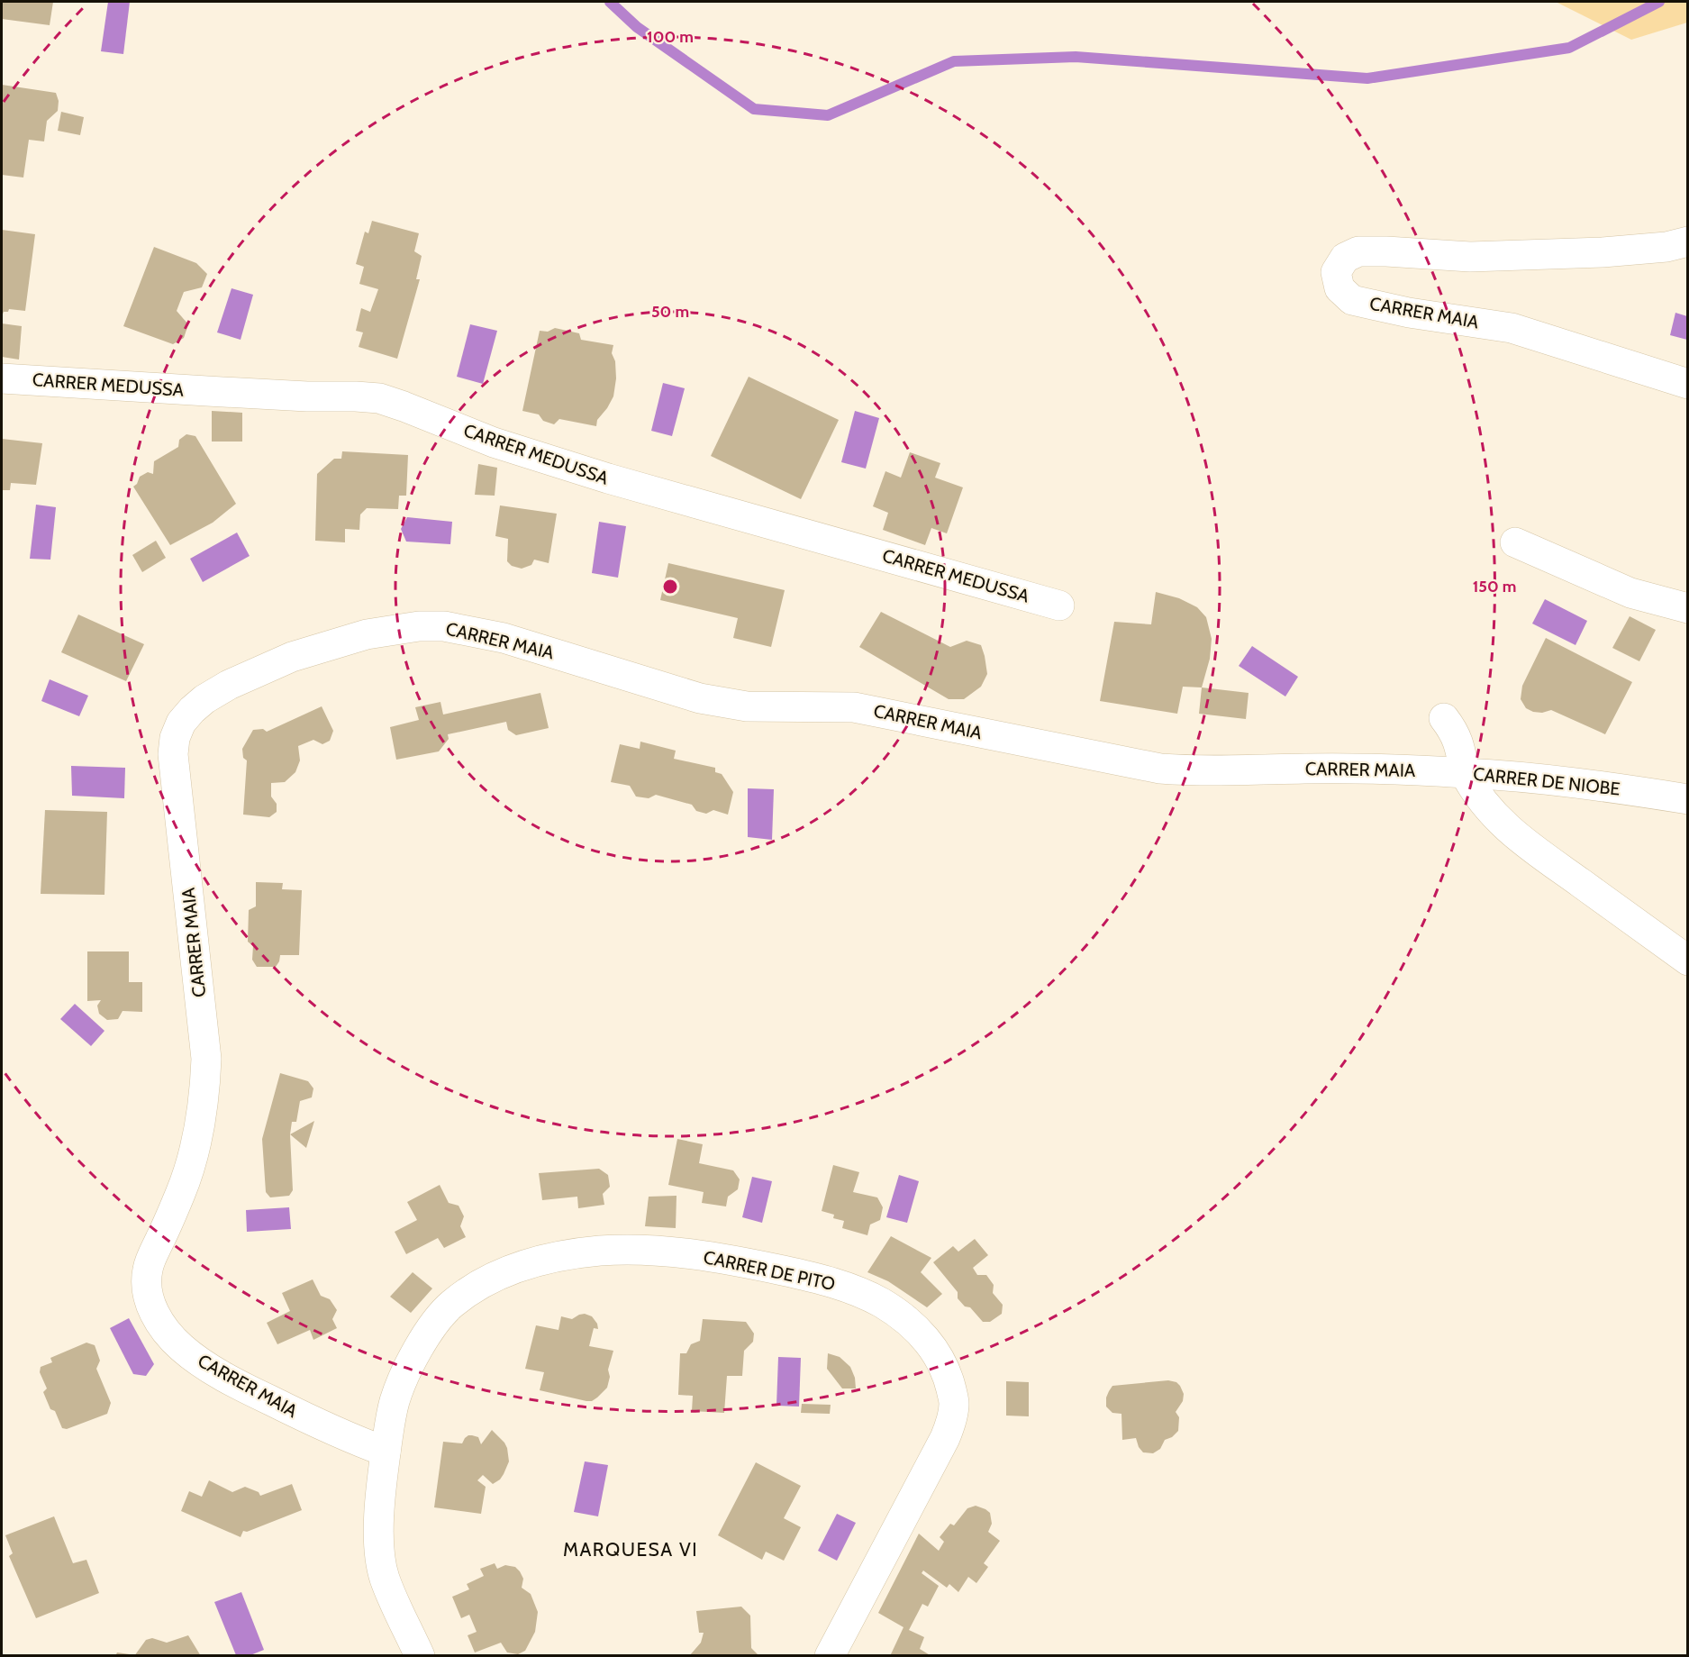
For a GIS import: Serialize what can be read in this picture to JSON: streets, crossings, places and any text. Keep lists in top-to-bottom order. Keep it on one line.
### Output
{"streets":{"street":["CARRER MAIA","CARRER MEDUSSA","CARRER DE NIOBE","CARRER DE PITO"]},"crossings":[["CARRER MAIA","CARRER DE NIOBE"],["CARRER MAIA","CARRER DE PITO"]],"districts":["MARQUESA VI"],"rings":["100 m","50 m","150 m"]}
